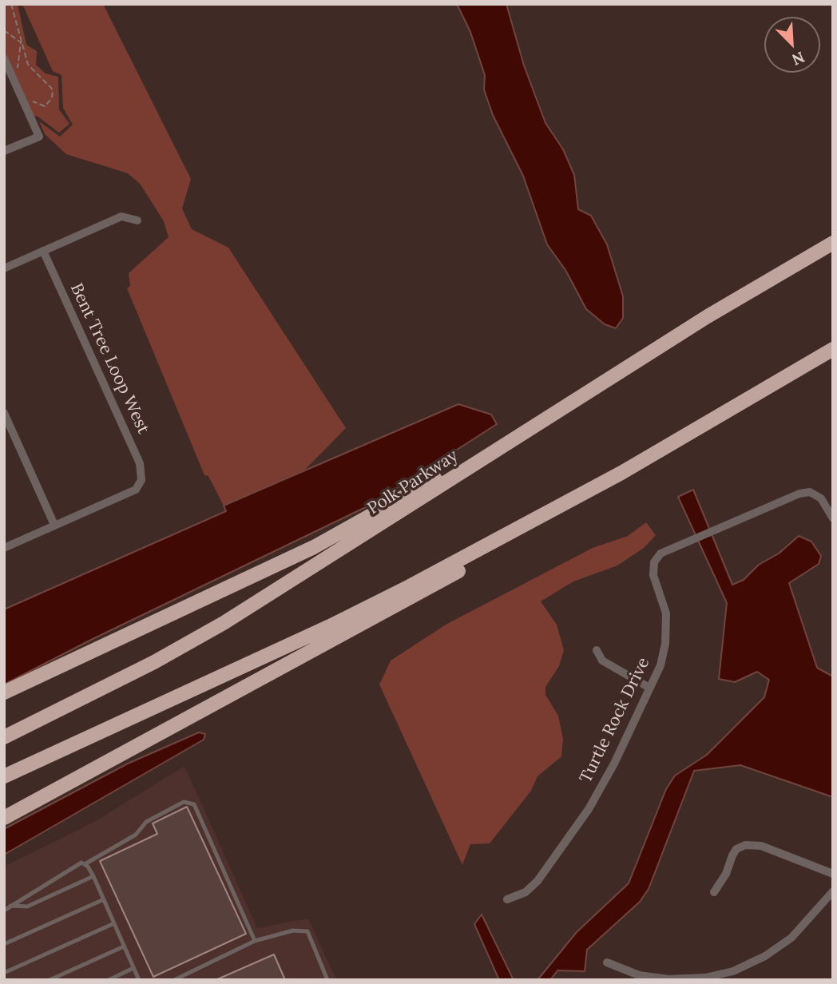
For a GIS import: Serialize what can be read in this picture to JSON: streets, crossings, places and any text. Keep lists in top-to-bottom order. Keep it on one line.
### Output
{"streets":{"highway":["Polk Parkway"],"street":["Bent Tree Loop West","Turtle Rock Drive"]},"north":"bottom right"}
